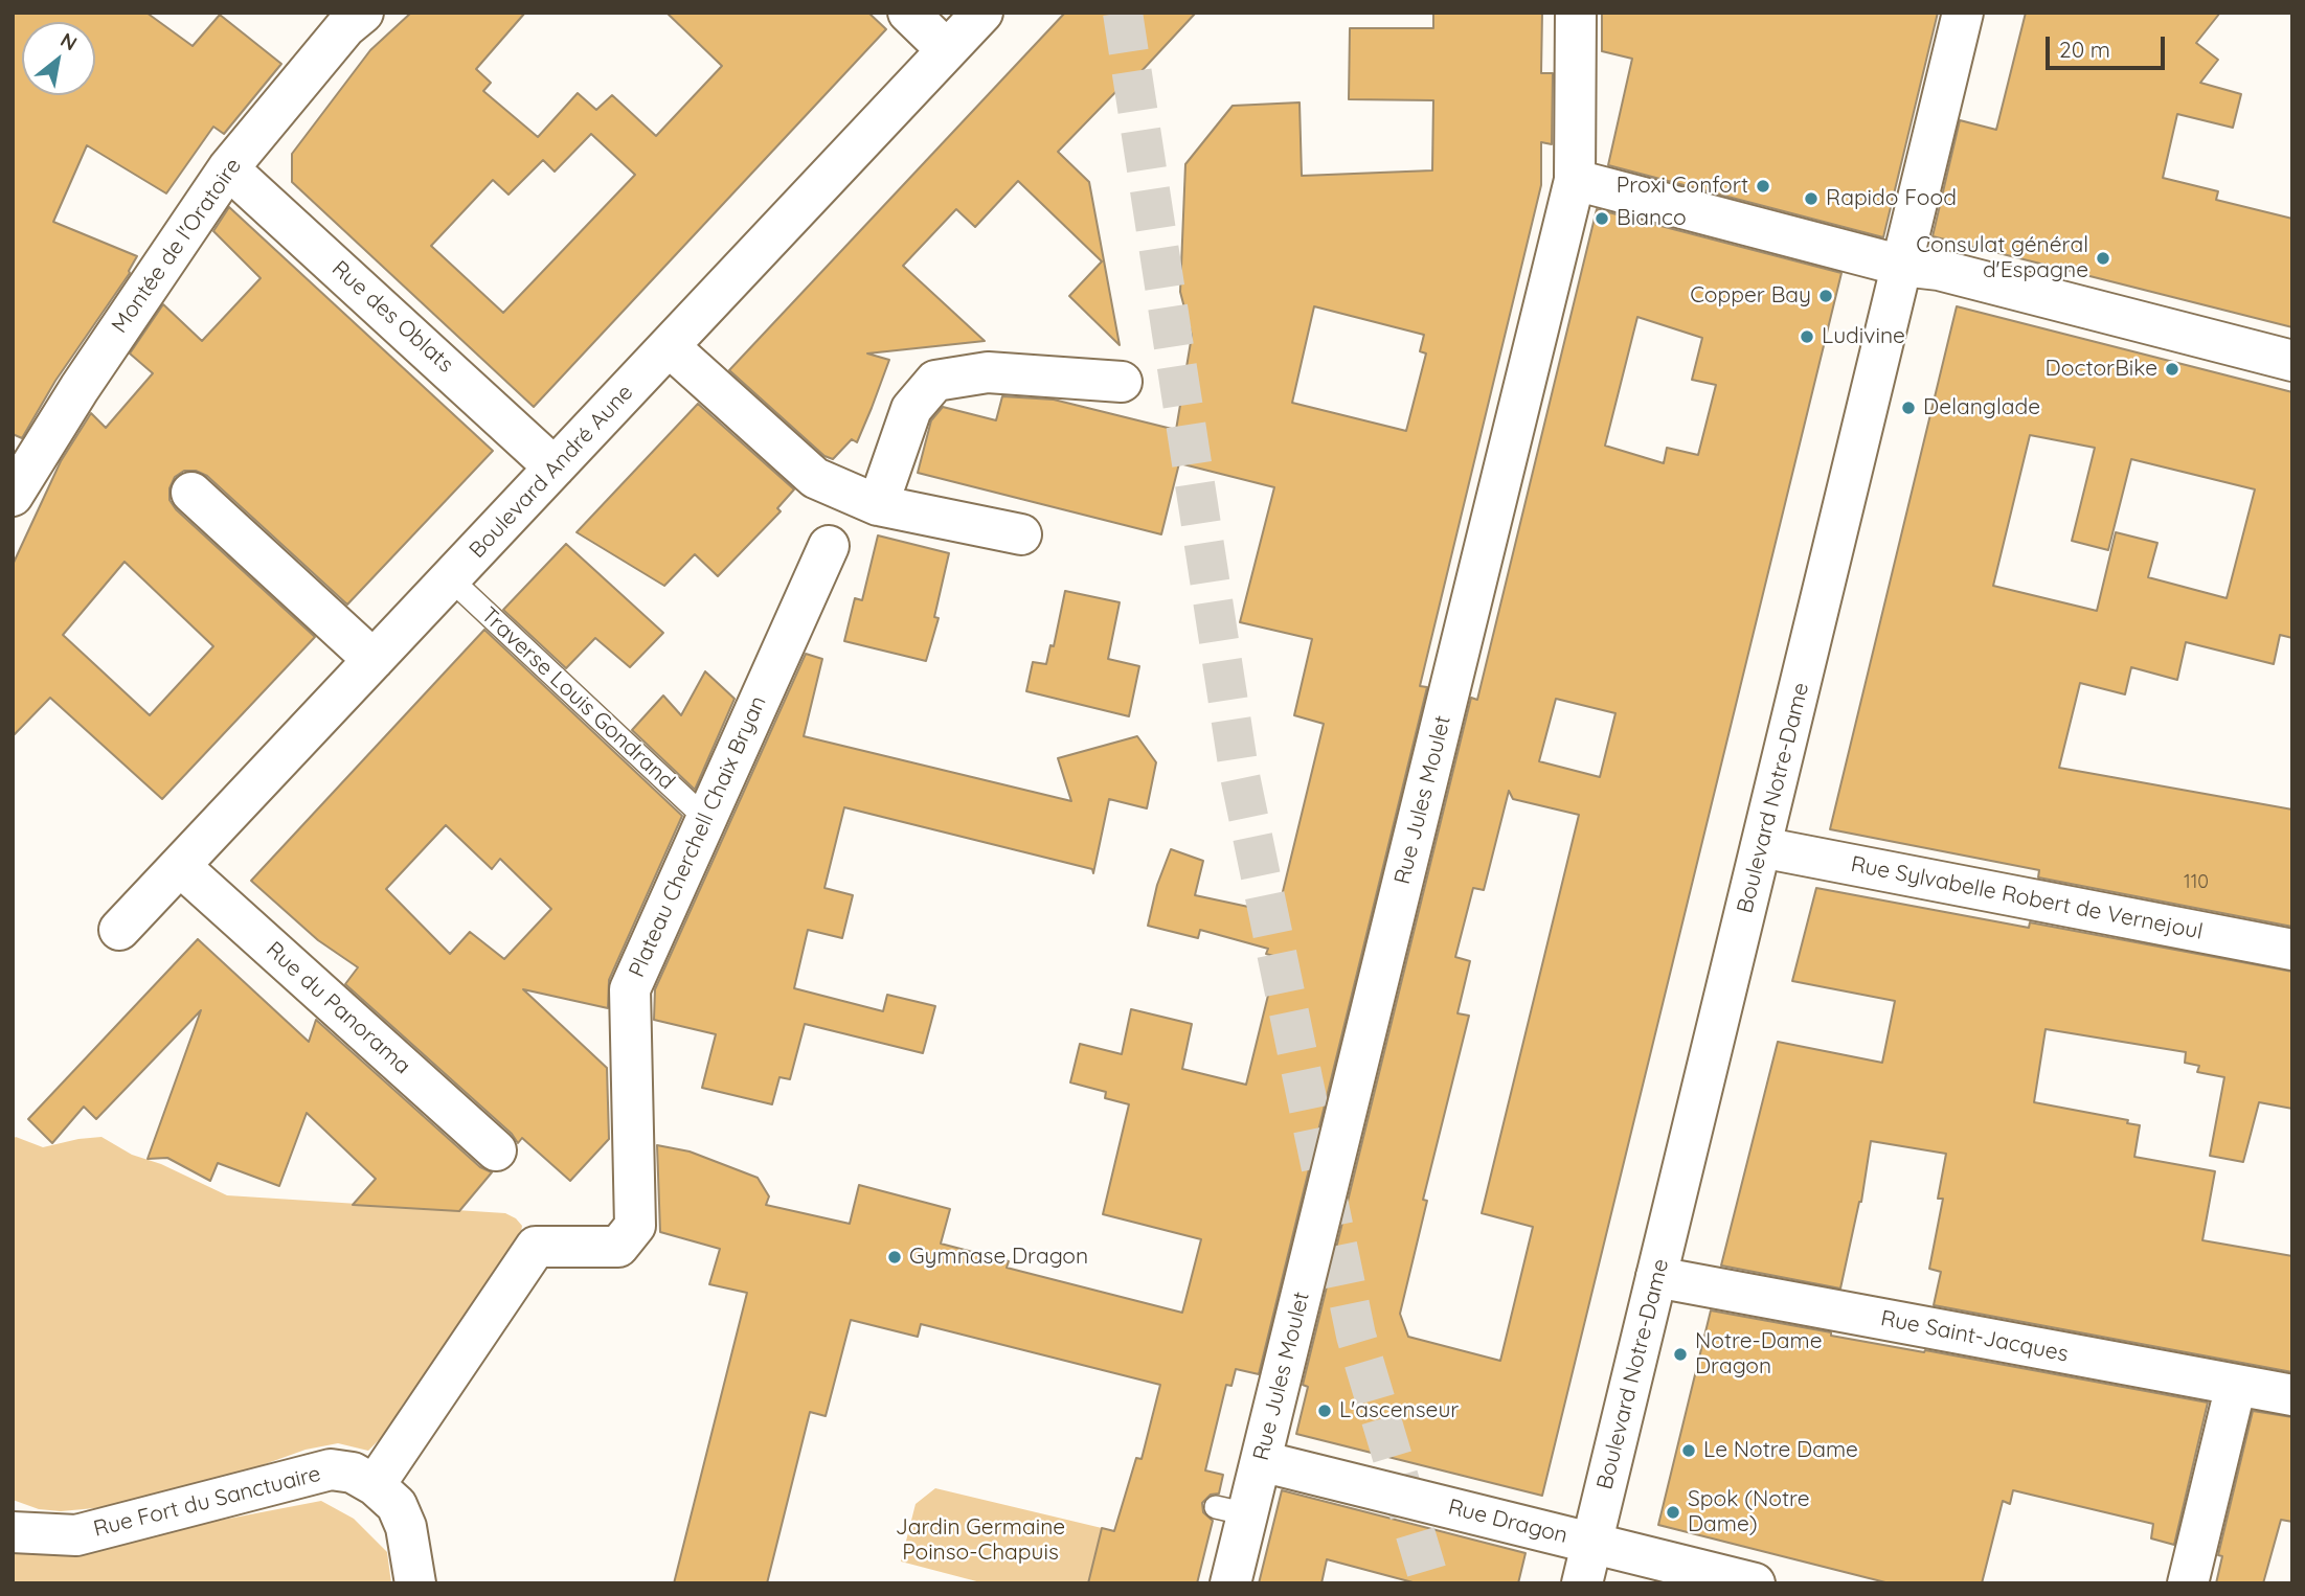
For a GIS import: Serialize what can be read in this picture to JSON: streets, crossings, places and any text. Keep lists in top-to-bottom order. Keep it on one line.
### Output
{"streets":{"street":["Montée de l'Oratoire","Rue des Oblats","Boulevard André Aune","Boulevard Notre-Dame","Rue Jules Moulet","Plateau Cherchell Chaix Bryan","Rue Sylvabelle Robert de Vernejoul","Rue du Panorama","Rue Saint-Jacques","Rue Fort du Sanctuaire","Rue Dragon"],"lane":["Traverse Louis Gondrand"]},"crossings":[["Montée de l'Oratoire","Rue des Oblats"],["Rue des Oblats","Boulevard André Aune"],["Boulevard André Aune","Traverse Louis Gondrand"],["Boulevard André Aune","Rue du Panorama"],["Traverse Louis Gondrand","Plateau Cherchell Chaix Bryan"],["Boulevard Notre-Dame","Rue Sylvabelle Robert de Vernejoul"],["Boulevard Notre-Dame","Rue Saint-Jacques"],["Boulevard Notre-Dame","Rue Dragon"],["Rue Jules Moulet","Rue Dragon"],["Plateau Cherchell Chaix Bryan","Rue Fort du Sanctuaire"]],"parks":["Jardin Germaine Poinso-Chapuis"],"places":["Proxi Confort","Rapido Food","Bianco","Consulat général d'Espagne","Copper Bay","Ludivine","DoctorBike","Delanglade","Gymnase Dragon","Notre-Dame Dragon","L'ascenseur","Le Notre Dame","Spok (Notre Dame)"],"house_numbers":["110"],"scale_bar":"20 m","north":"top right"}
